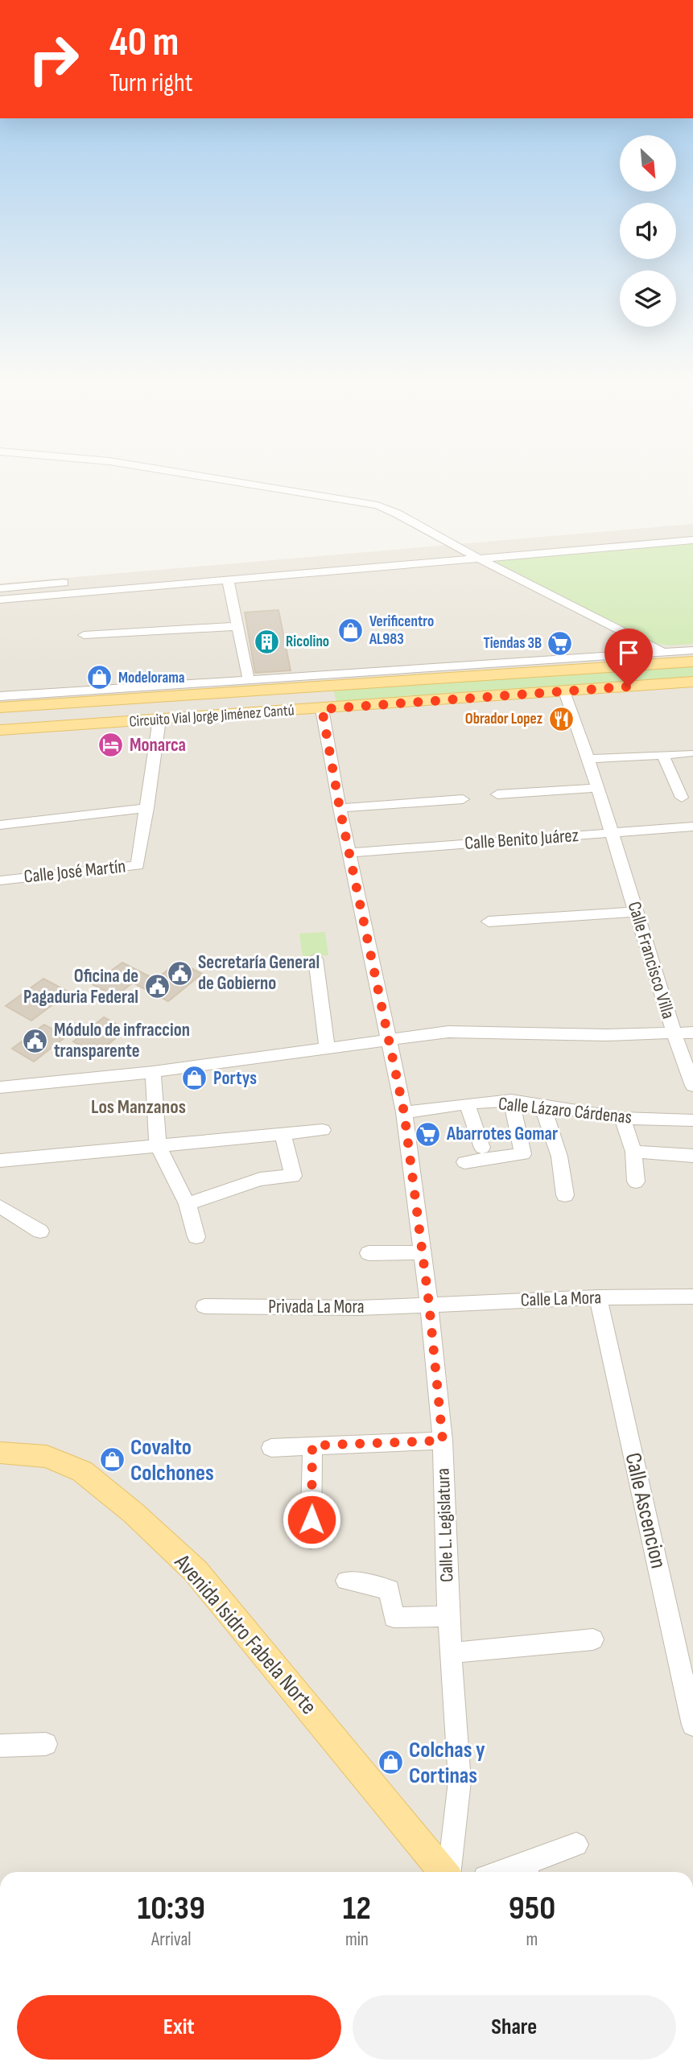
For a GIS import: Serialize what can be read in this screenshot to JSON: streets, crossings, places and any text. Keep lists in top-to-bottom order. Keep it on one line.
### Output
{"streets":{"main road":["Circuito Vial Jorge Jiménez Cantú","Avenida Isidro Fabela Norte"],"street":["Calle Benito Juárez","Calle José Martín","Calle Francisco Villa","Calle Lázaro Cárdenas","Calle La Mora","Privada La Mora","Calle Ascencion","Calle L. Legislatura"]},"crossings":[["Circuito Vial Jorge Jiménez Cantú","Calle José Martín"],["Circuito Vial Jorge Jiménez Cantú","Calle Francisco Villa"],["Circuito Vial Jorge Jiménez Cantú","Calle L. Legislatura"],["Calle Benito Juárez","Calle Francisco Villa"],["Calle Benito Juárez","Calle L. Legislatura"],["Calle Lázaro Cárdenas","Calle L. Legislatura"],["Calle La Mora","Privada La Mora"],["Calle La Mora","Calle Ascencion"],["Calle La Mora","Calle L. Legislatura"],["Privada La Mora","Calle L. Legislatura"]],"districts":["Los Manzanos"],"places":{"shop":["Verificentro AL983","Modelorama","Portys","Covalto Colchones","Colchas y Cortinas"],"building":["Ricolino"],"supermarket":["Tiendas 3B","Abarrotes Gomar"],"restaurant":["Obrador Lopez"],"hotel":["Monarca"],"public building":["Secretaría General de Gobierno","Oficina de Pagaduria Federal","Módulo de infraccion transparente"]},"north":"bottom right","page":{"turn":["40 m","Turn right"],"eta":["10:39","Arrival","12","min","950","m"],"buttons":["Exit","Share"]}}
